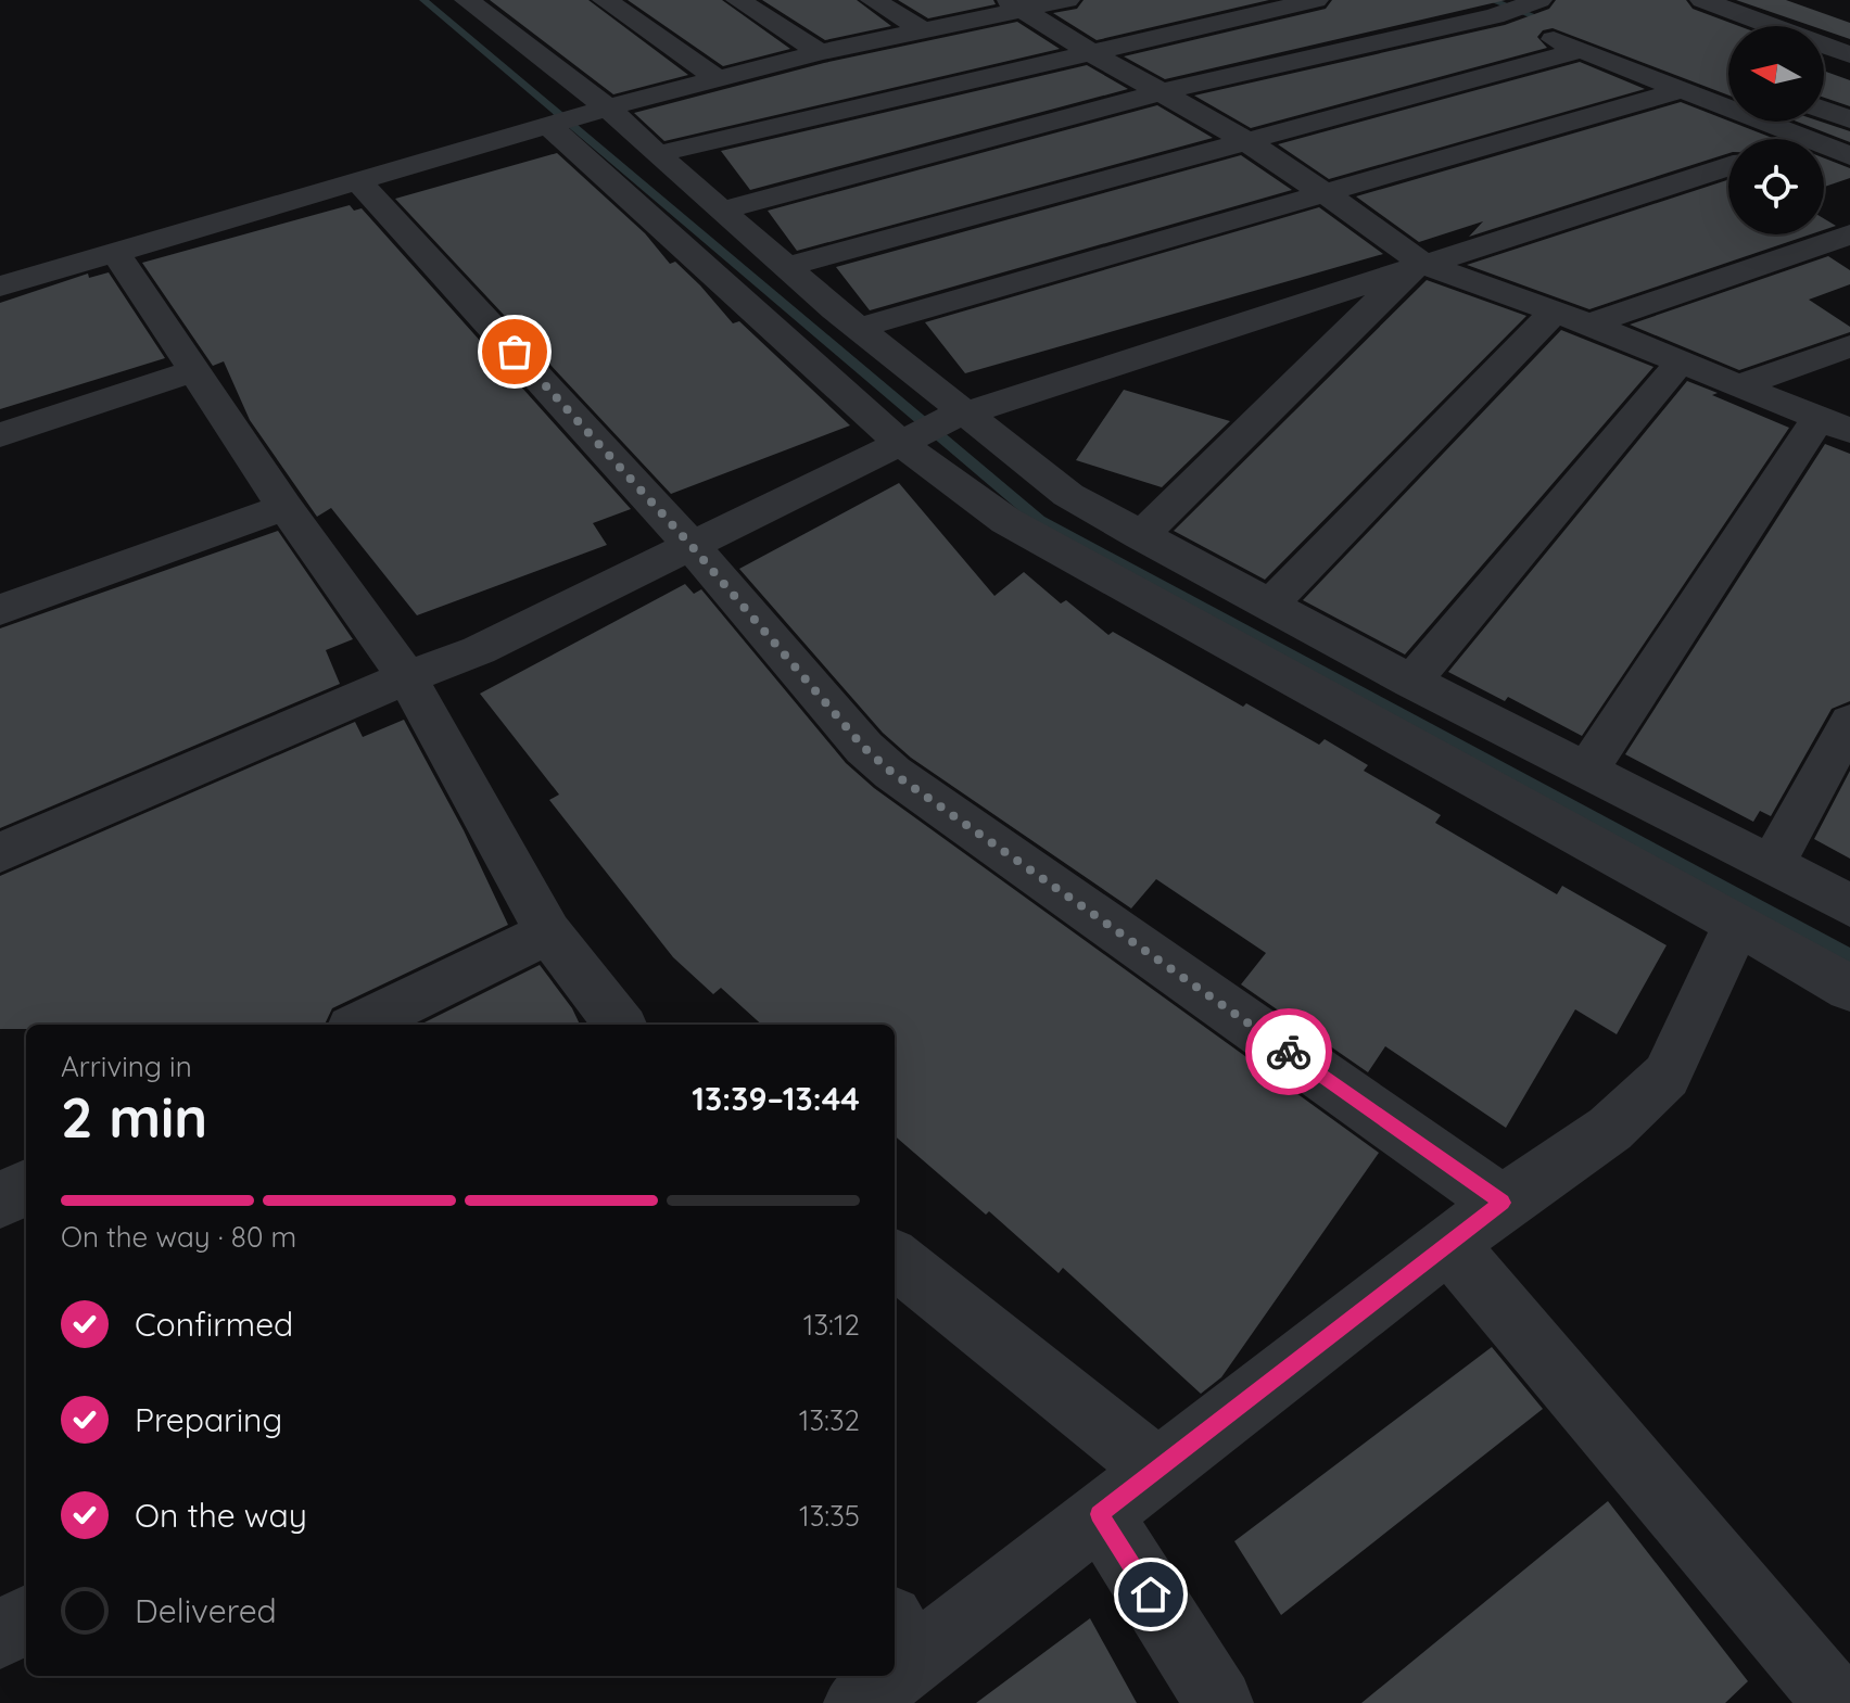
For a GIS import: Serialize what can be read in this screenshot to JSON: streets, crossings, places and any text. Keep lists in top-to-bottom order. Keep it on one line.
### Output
{"north":"left","page":{"heading":["2 min","Arriving in","13:39–13:44"],"bar":"On the way · 80 m","list":[["Confirmed","13:12"],["Preparing","13:32"],["On the way","13:35"],"Delivered"]}}
